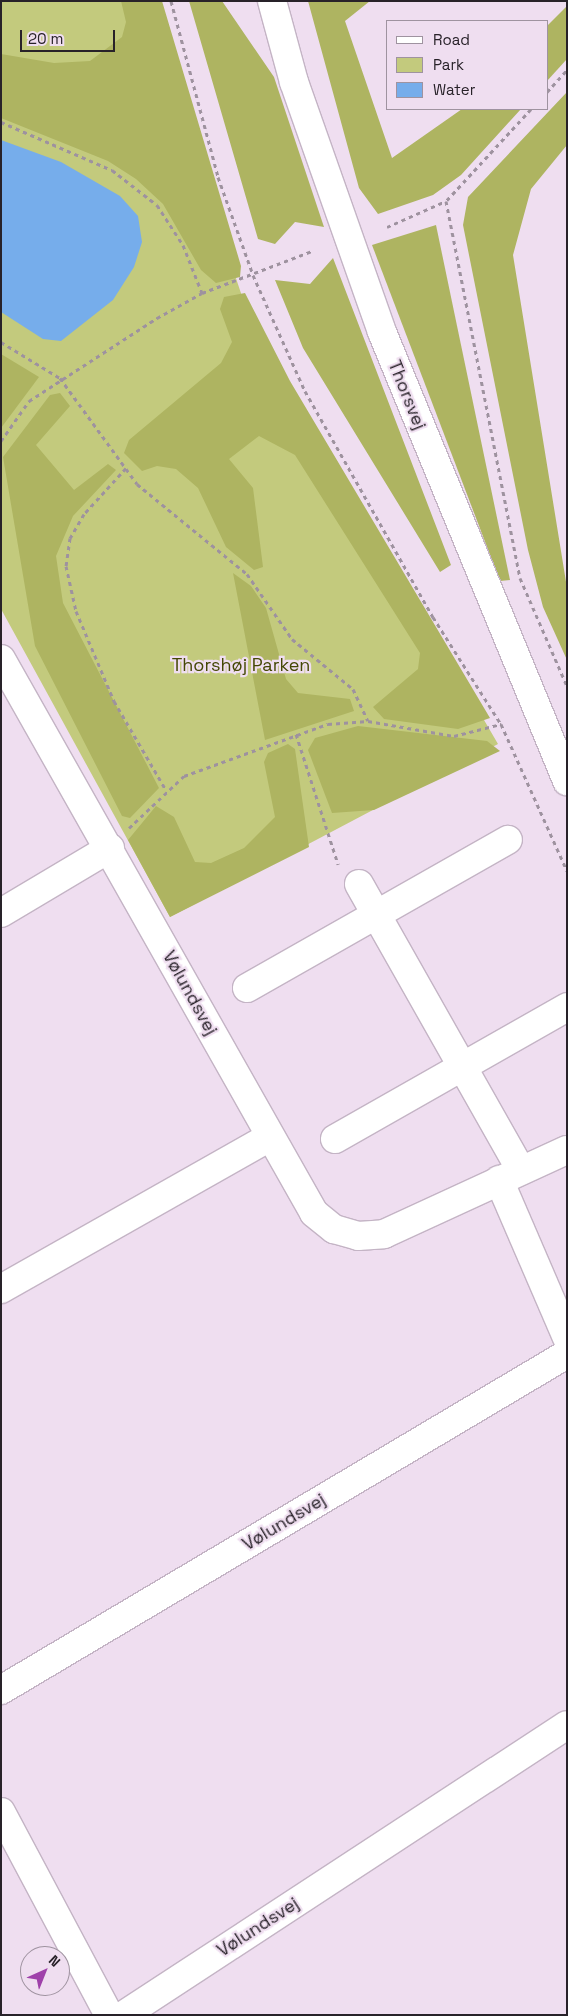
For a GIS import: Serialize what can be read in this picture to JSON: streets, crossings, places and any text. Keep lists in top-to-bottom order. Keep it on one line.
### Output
{"streets":{"street":["Thorsvej","Vølundsvej"]},"parks":["Thorshøj Parken"],"legend":["Road","Park","Water"],"scale_bar":"20 m","north":"top right"}
